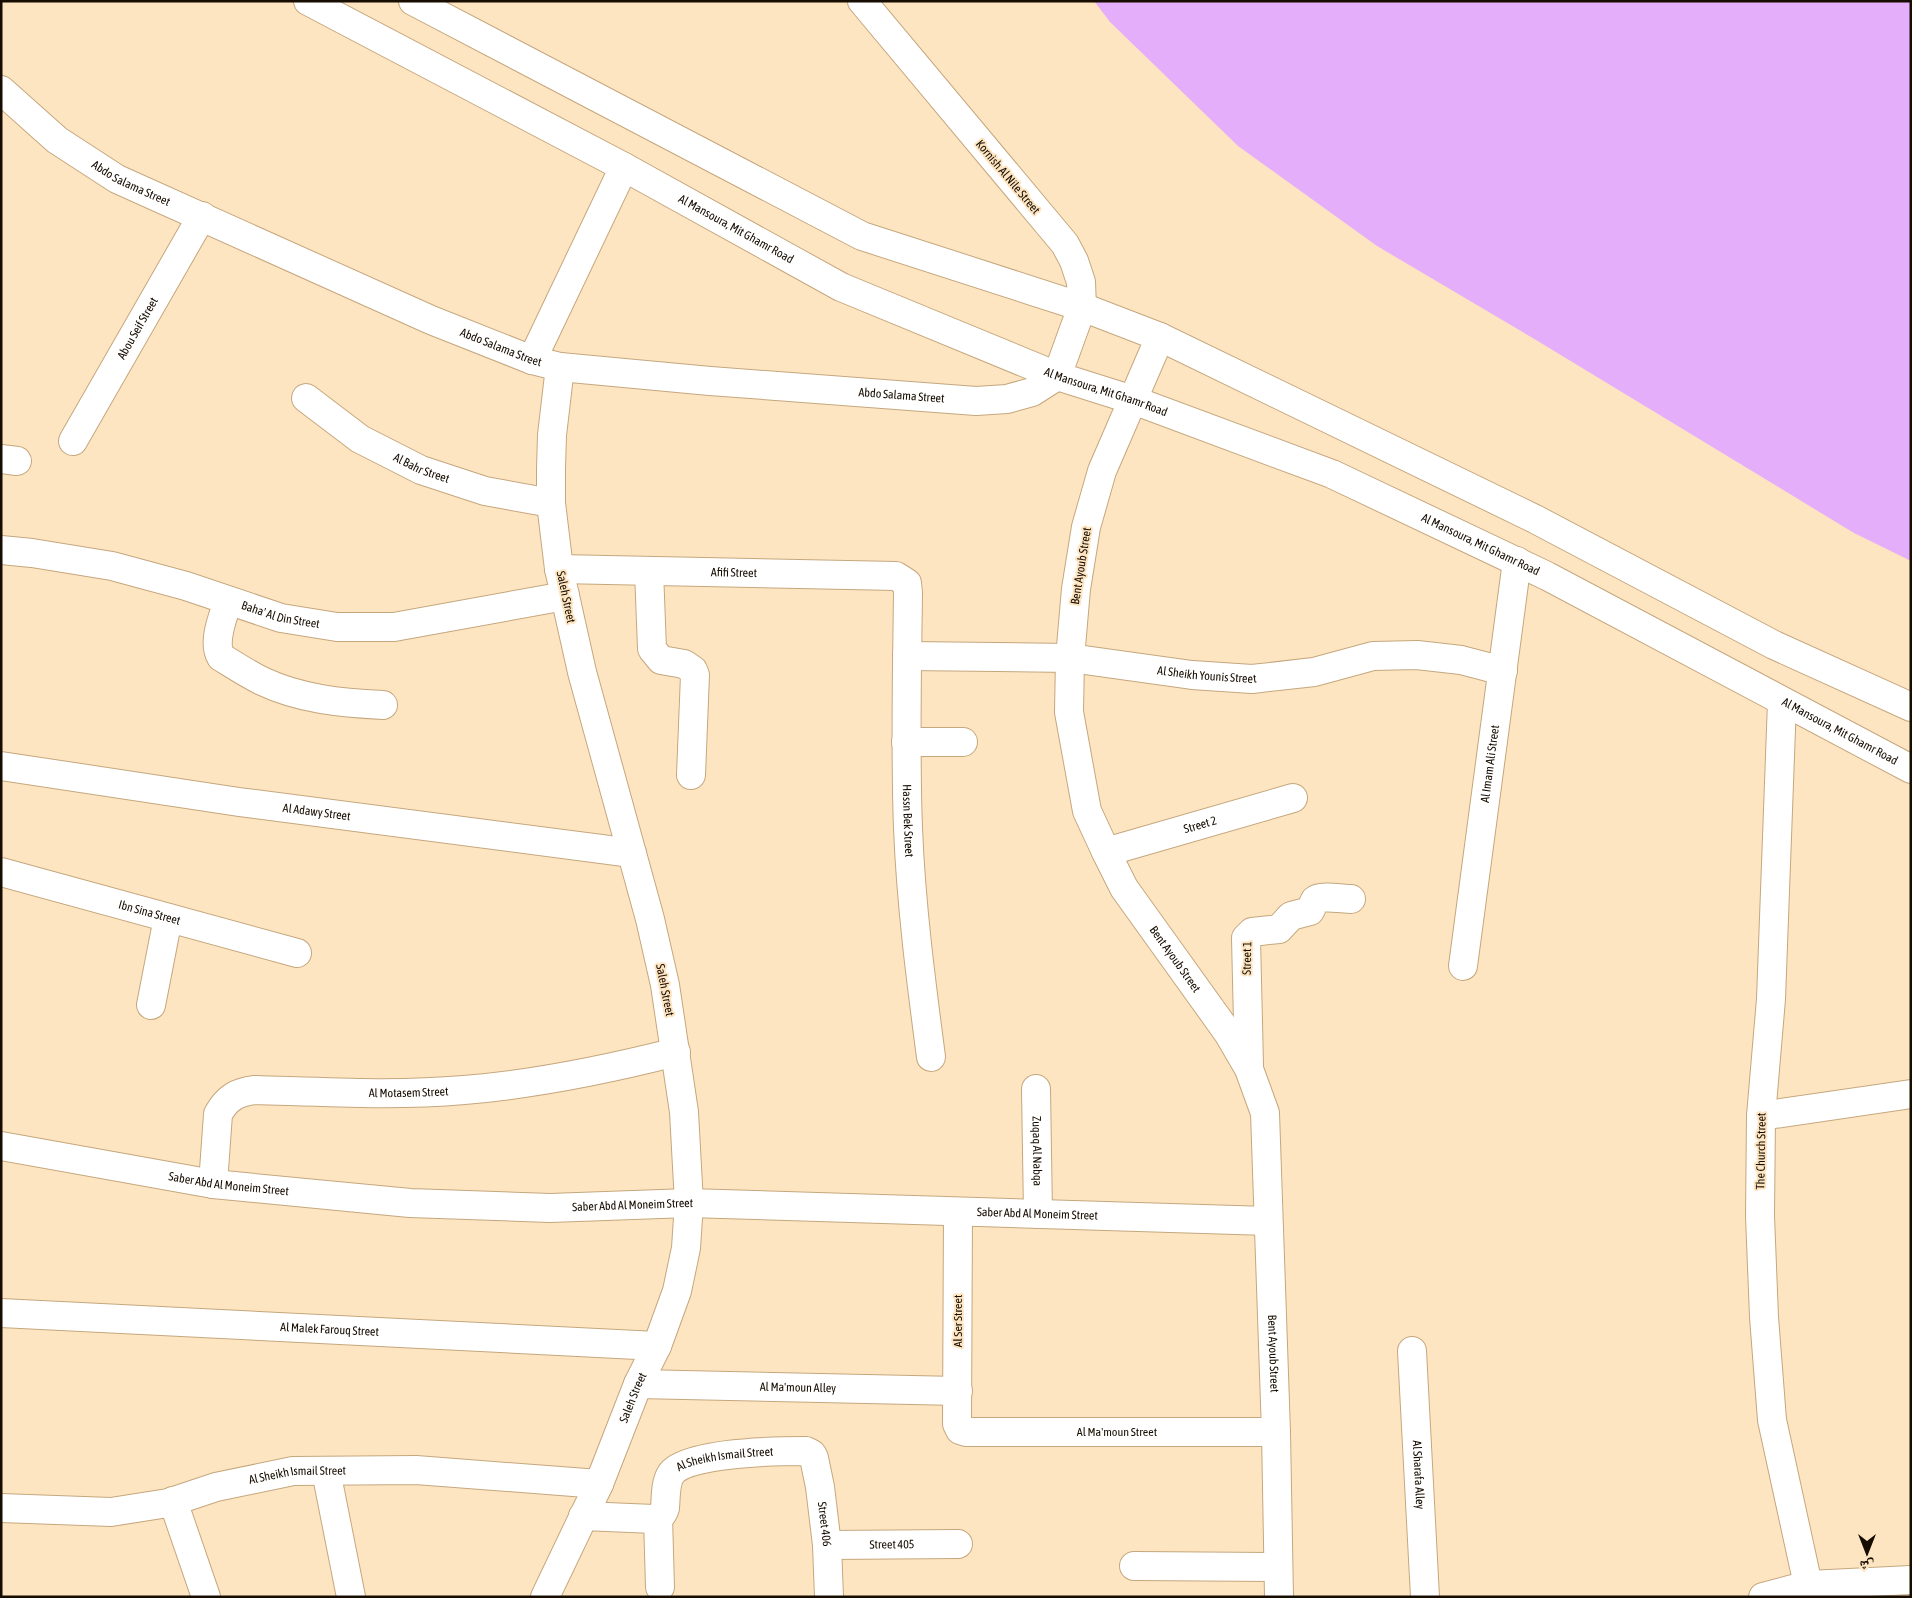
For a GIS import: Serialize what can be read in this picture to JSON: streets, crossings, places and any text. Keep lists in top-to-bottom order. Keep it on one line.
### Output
{"streets":{"street":["Kornish Al Nile Street","Abdo Salama Street","Al Mansoura, Mit Ghamr Road","Abou Seif Street","Al Bahr Street","Bent Ayoub Street","Afifi Street","Saleh Street","Baha' Al Din Street","Al Sheikh Younis Street","Al Imam Ali Street","Al Adawy Street","Hassn Bek Street","Street 2","Ibn Sina Street","Street 1","Al Motasem Street","The Church Street","Zuqaq Al Nabqa","Saber Abd Al Moneim Street","Al Ser Street","Al Malek Farouq Street","Al Ma'moun Alley","Al Ma'moun Street","Al Sheikh Ismail Street","Al Sharafa Alley","Street 406","Street 405"]},"crossings":[["Kornish Al Nile Street","Abdo Salama Street"],["Kornish Al Nile Street","Al Mansoura, Mit Ghamr Road"],["Abdo Salama Street","Al Mansoura, Mit Ghamr Road"],["Abdo Salama Street","Abou Seif Street"],["Abdo Salama Street","Saleh Street"],["Al Mansoura, Mit Ghamr Road","Bent Ayoub Street"],["Al Mansoura, Mit Ghamr Road","Al Imam Ali Street"],["Al Mansoura, Mit Ghamr Road","The Church Street"],["Al Bahr Street","Saleh Street"],["Bent Ayoub Street","Al Sheikh Younis Street"],["Bent Ayoub Street","Street 2"],["Bent Ayoub Street","Street 1"],["Bent Ayoub Street","Saber Abd Al Moneim Street"],["Bent Ayoub Street","Al Ma'moun Street"],["Afifi Street","Saleh Street"],["Afifi Street","Hassn Bek Street"],["Saleh Street","Baha' Al Din Street"],["Saleh Street","Al Adawy Street"],["Saleh Street","Al Motasem Street"],["Saleh Street","Saber Abd Al Moneim Street"],["Saleh Street","Al Malek Farouq Street"],["Saleh Street","Al Ma'moun Alley"],["Saleh Street","Al Sheikh Ismail Street"],["Al Sheikh Younis Street","Al Imam Ali Street"],["Al Sheikh Younis Street","Hassn Bek Street"],["Al Motasem Street","Saber Abd Al Moneim Street"],["Zuqaq Al Nabqa","Saber Abd Al Moneim Street"],["Saber Abd Al Moneim Street","Al Ser Street"],["Al Ser Street","Al Ma'moun Alley"],["Al Ser Street","Al Ma'moun Street"],["Al Sheikh Ismail Street","Street 406"],["Street 406","Street 405"]],"north":"bottom"}
